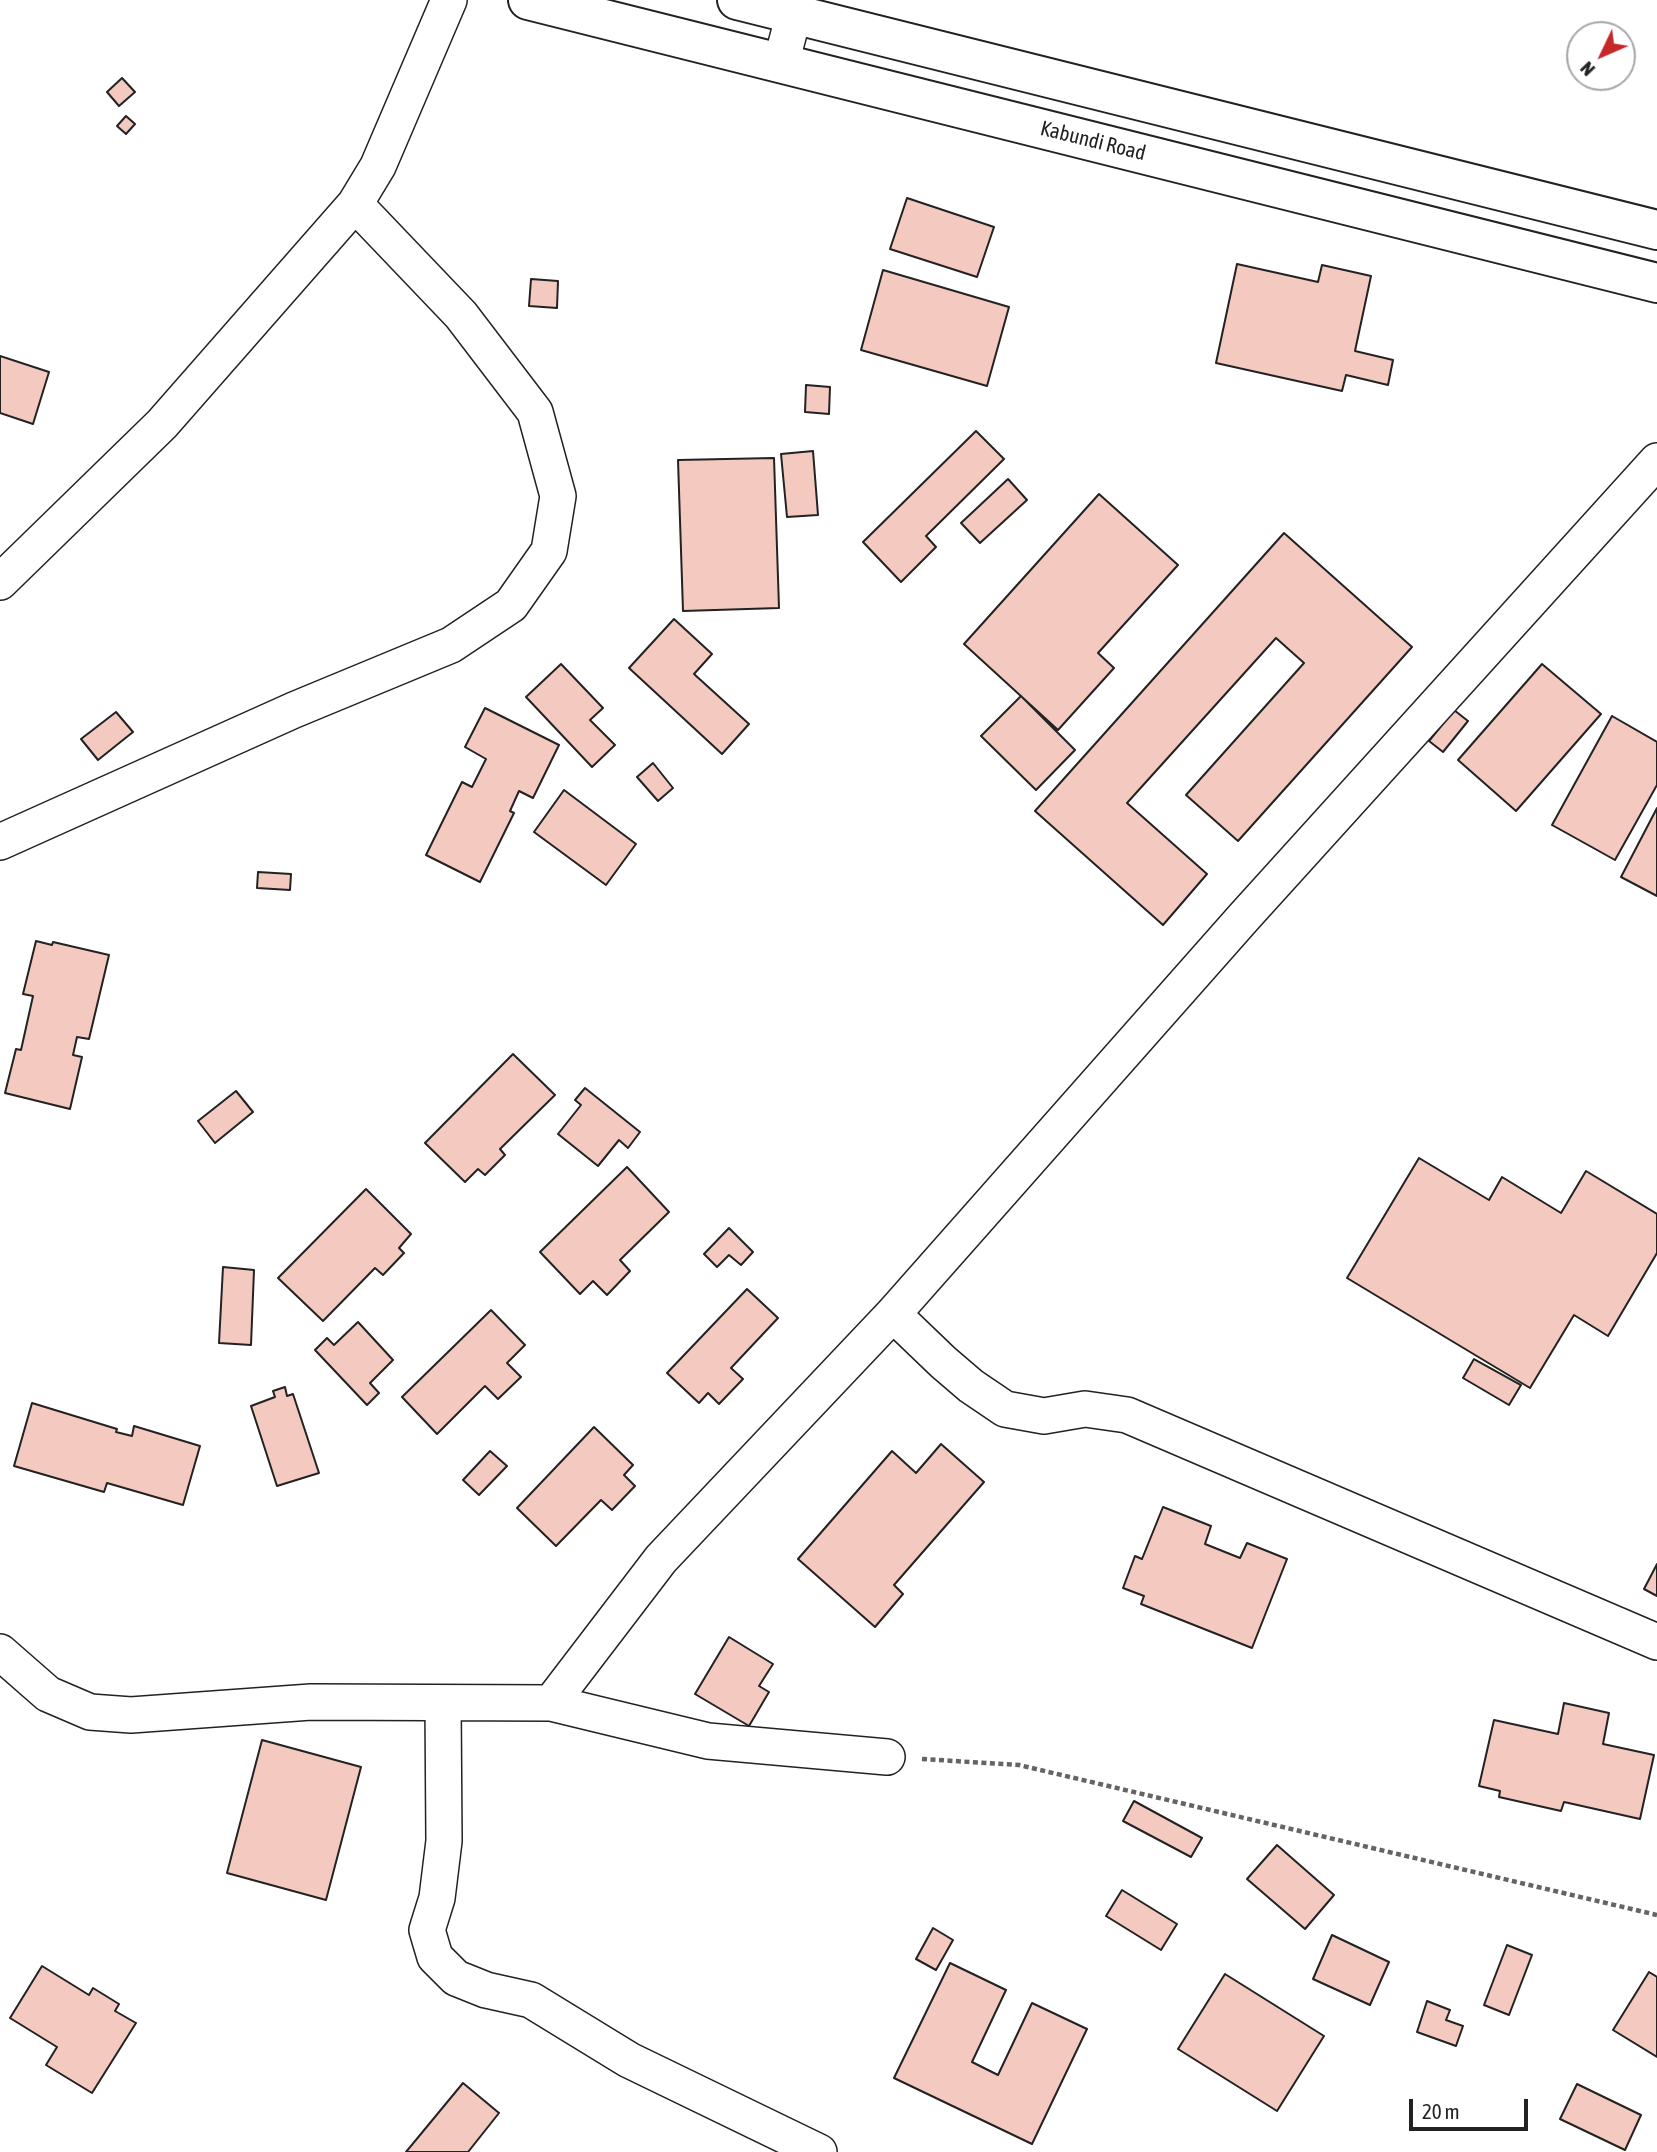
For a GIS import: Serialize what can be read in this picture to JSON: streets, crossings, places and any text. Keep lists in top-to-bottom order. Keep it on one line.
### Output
{"streets":{"street":["Kabundi Road"]},"scale_bar":"20 m","north":"bottom left"}
